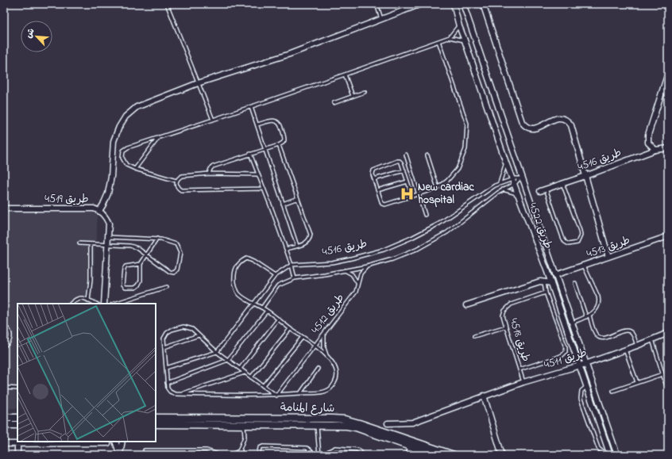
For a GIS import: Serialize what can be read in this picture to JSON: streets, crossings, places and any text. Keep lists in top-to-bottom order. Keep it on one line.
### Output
{"streets":{"street":["طريق 4516","طريق 4519","طريق 4522","طريق 4513","طريق 4511","شارع المنامة"],"lane":["طريق 4512","طريق 4518"]},"crossings":[["طريق 4516","طريق 4522"],["طريق 4516","طريق 4512"],["طريق 4522","طريق 4513"],["طريق 4522","طريق 4511"],["طريق 4518","طريق 4511"]],"places":{"hospital":["New cardiac hospital"]},"north":"top left"}
